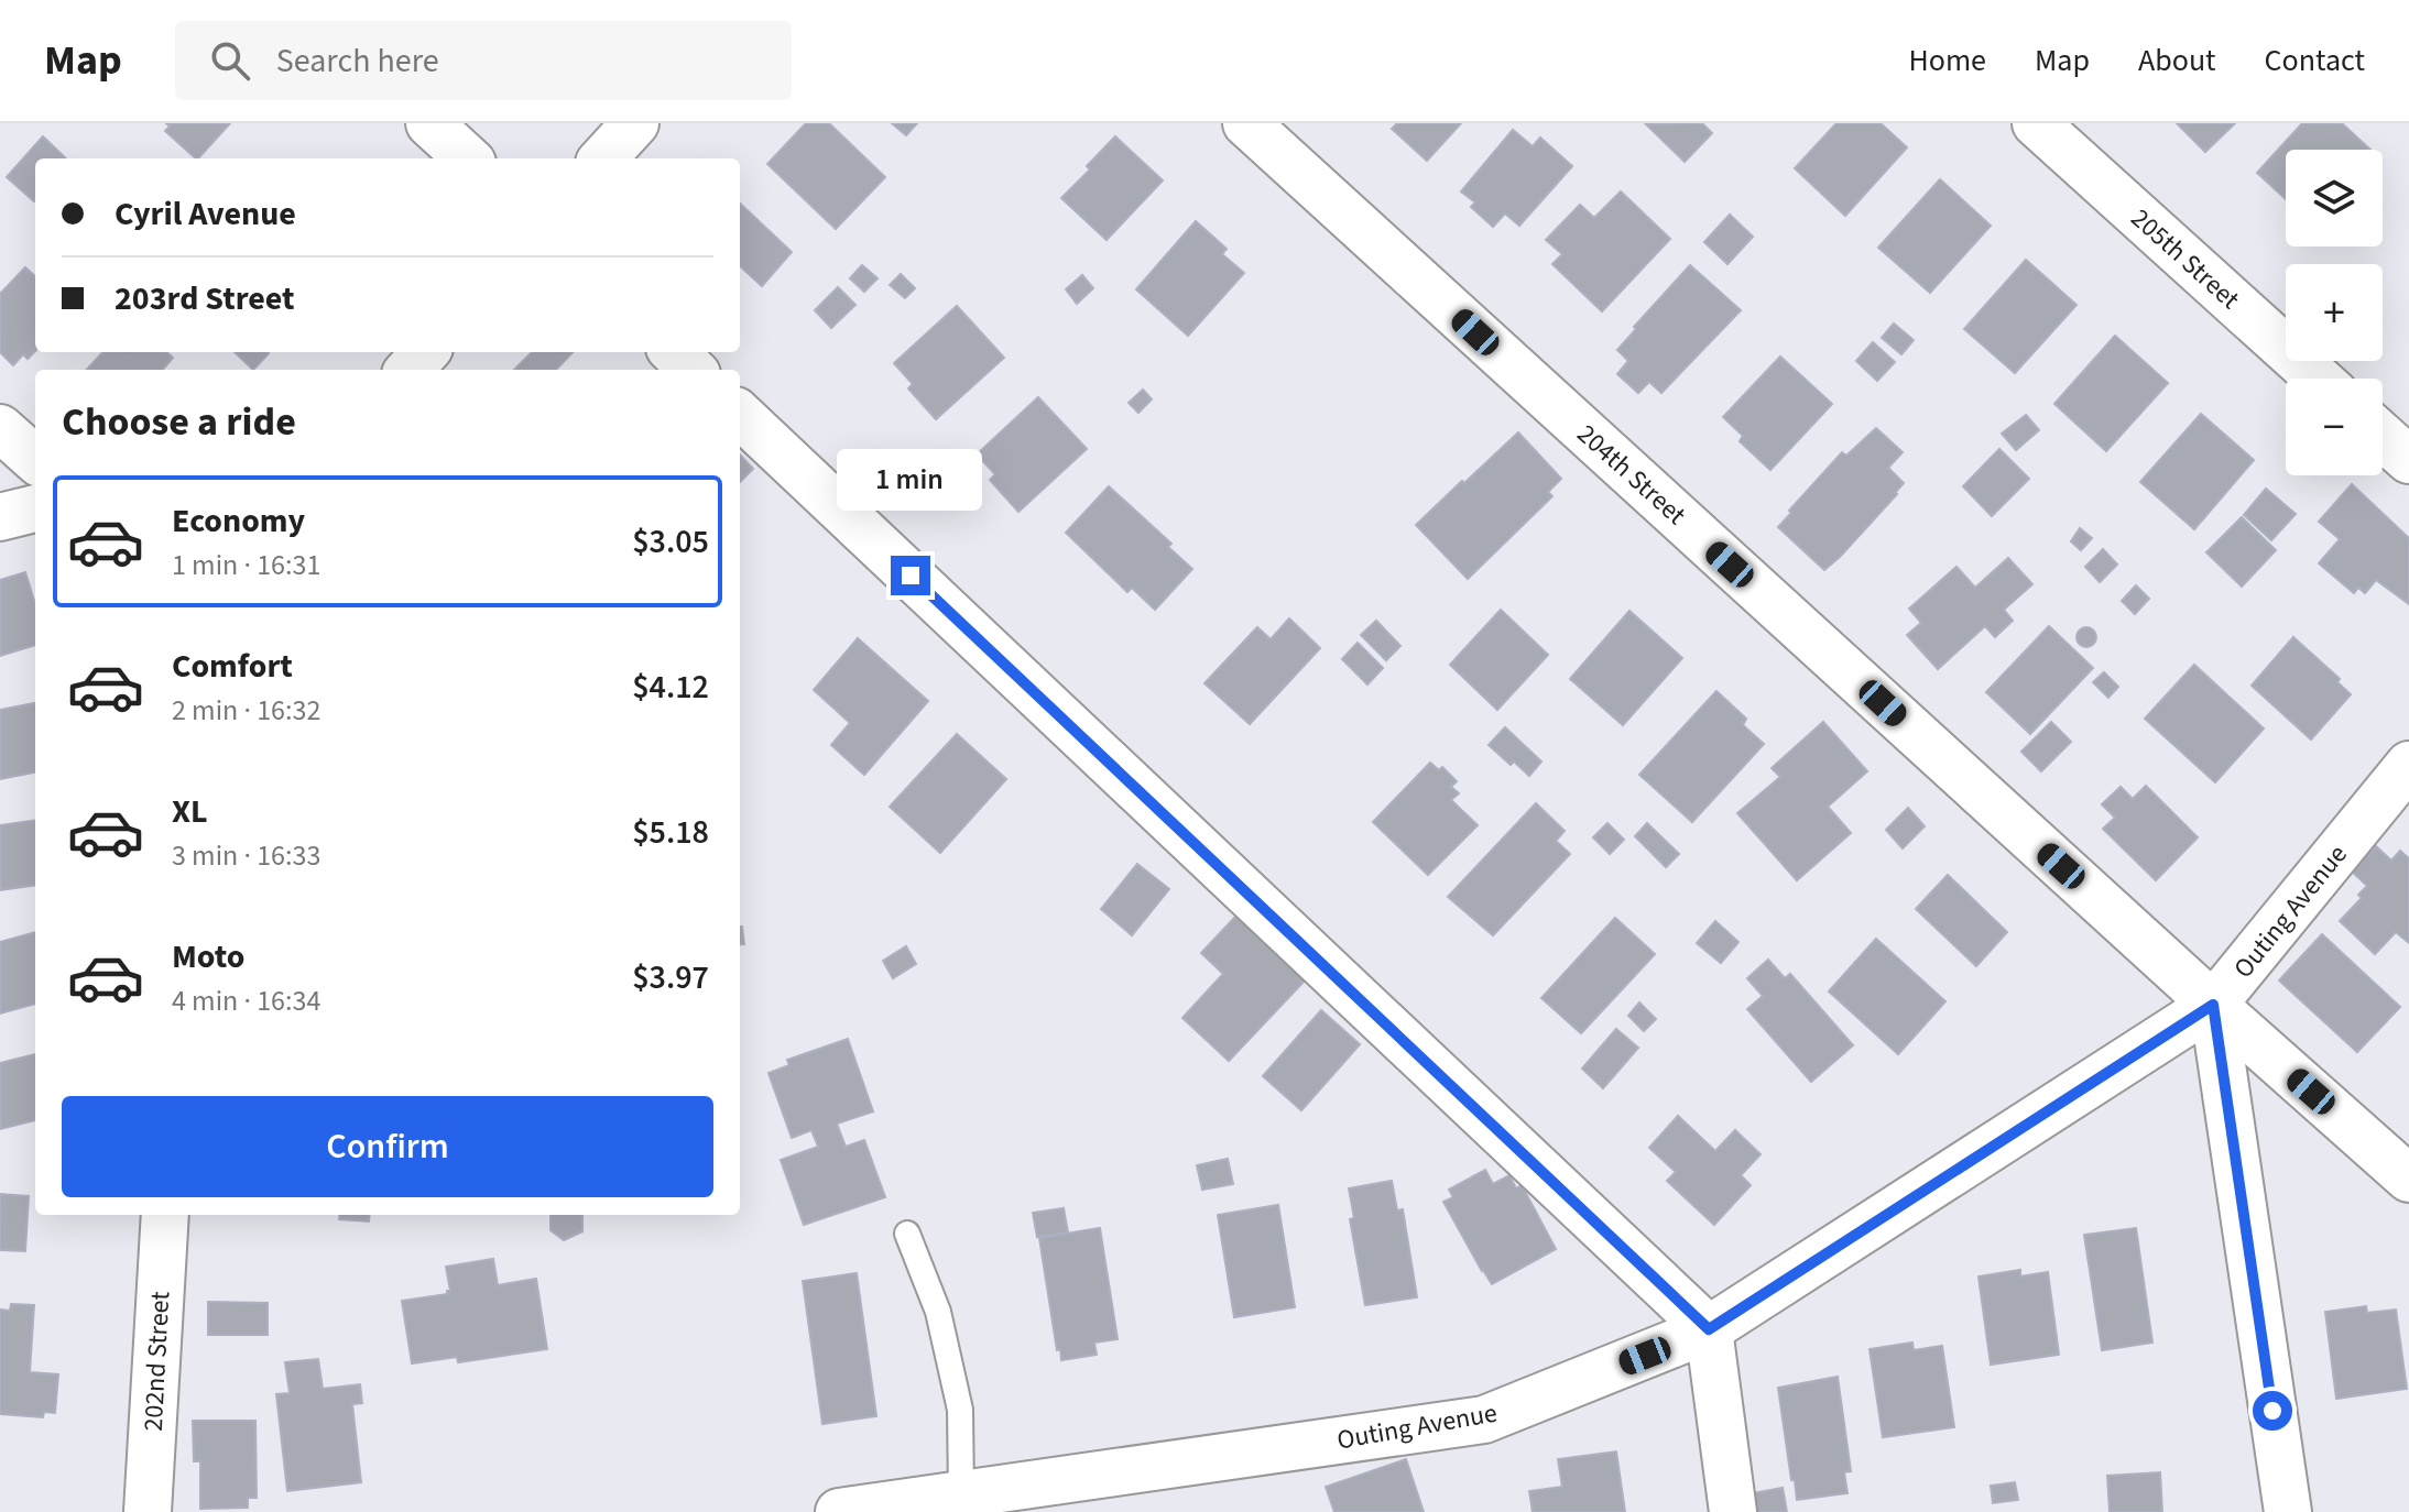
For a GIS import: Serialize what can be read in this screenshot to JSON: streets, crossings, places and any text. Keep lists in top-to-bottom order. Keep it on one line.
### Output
{"streets":{"street":["205th Street","204th Street","Outing Avenue","202nd Street"]},"crossings":[["204th Street","Outing Avenue"]],"page":{"header":"Map","search":"Search here","nav":["Home","Map","About","Contact"],"map_buttons":["+","−"],"banner":["Cyril Avenue","203rd Street"],"heading":"Choose a ride","bubble":"1 min","list":[{"name":"Economy","note":"1 min · 16:31","value":"$3.05"},{"name":"Comfort","note":"2 min · 16:32","value":"$4.12"},{"name":"XL","note":"3 min · 16:33","value":"$5.18"},{"name":"Moto","note":"4 min · 16:34","value":"$3.97"}],"buttons":"Confirm"}}
